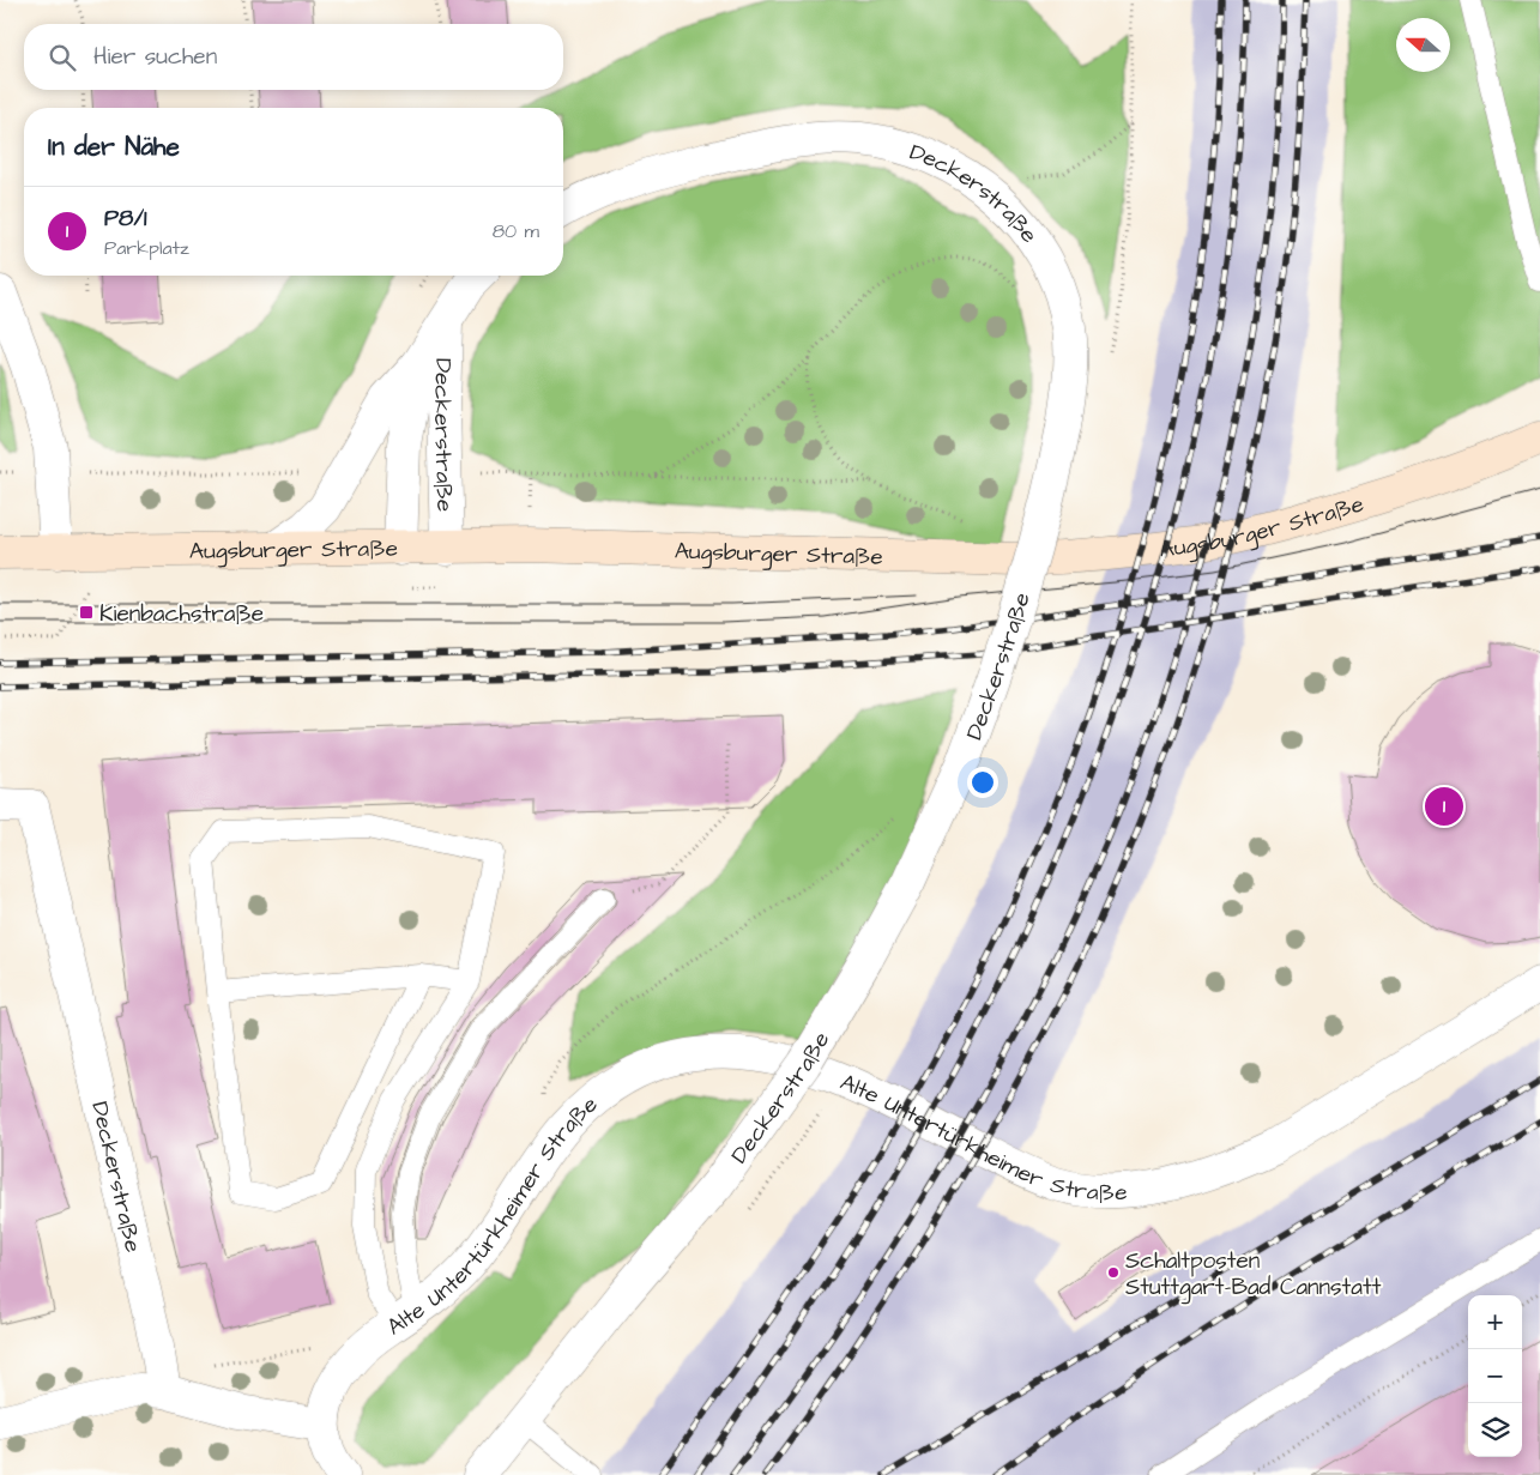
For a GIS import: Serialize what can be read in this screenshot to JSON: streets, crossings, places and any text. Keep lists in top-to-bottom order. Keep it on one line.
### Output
{"streets":{"main road":["Augsburger Straße"],"street":["Deckerstraße","Alte Untertürkheimer Straße"]},"crossings":[["Deckerstraße","Augsburger Straße"]],"places":{"transit":["Kienbachstraße"],"other":["Schaltposten Stuttgart-Bad Cannstatt"]},"north":"left","page":{"search":"Hier suchen","heading":"In der Nähe","list":[{"mark":"1","name":"P8/1","note":"Parkplatz","value":"80 m"}],"pins":"1","map_buttons":["+","−"]}}
